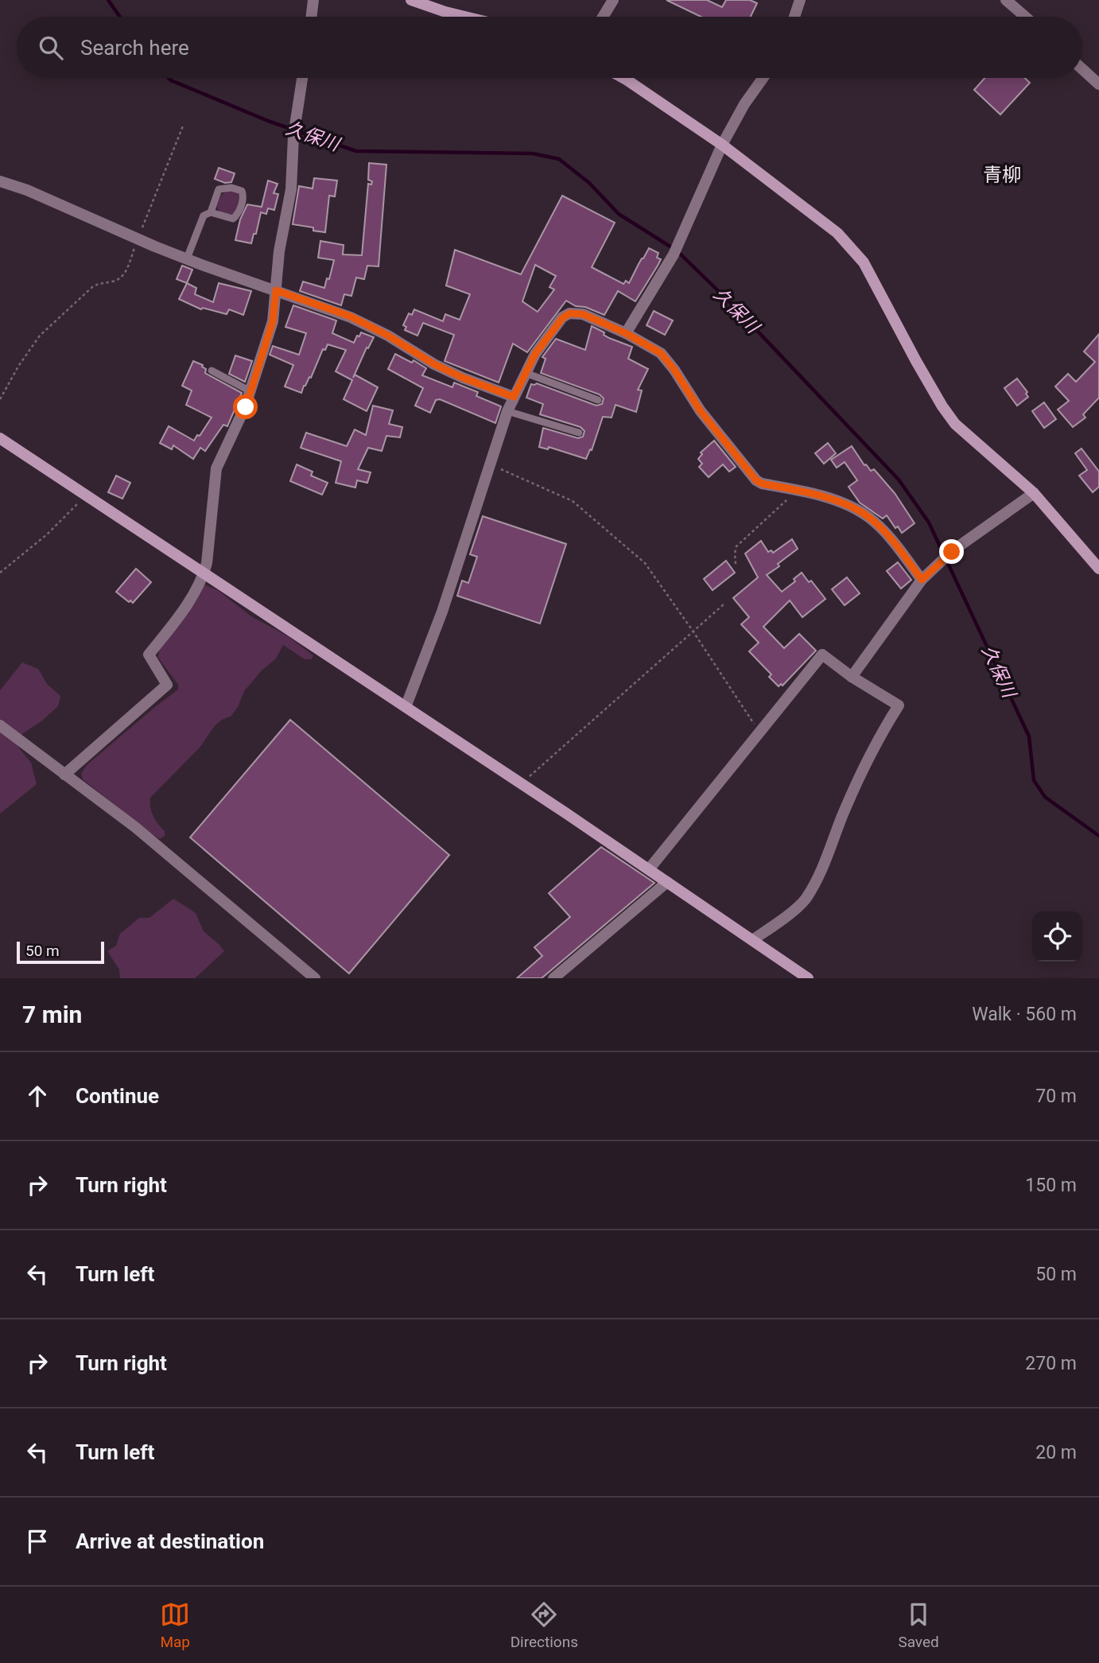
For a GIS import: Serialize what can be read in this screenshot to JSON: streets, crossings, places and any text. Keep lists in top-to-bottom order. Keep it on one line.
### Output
{"districts":["青柳"],"water":["久保川"],"scale_bar":"50 m","page":{"search":"Search here","scale":"50 m","heading":["7 min","Walk · 560 m"],"list":[["Continue","70 m"],["Turn right","150 m"],["Turn left","50 m"],["Turn right","270 m"],["Turn left","20 m"],"Arrive at destination"],"nav":["Map","Directions","Saved"]}}
